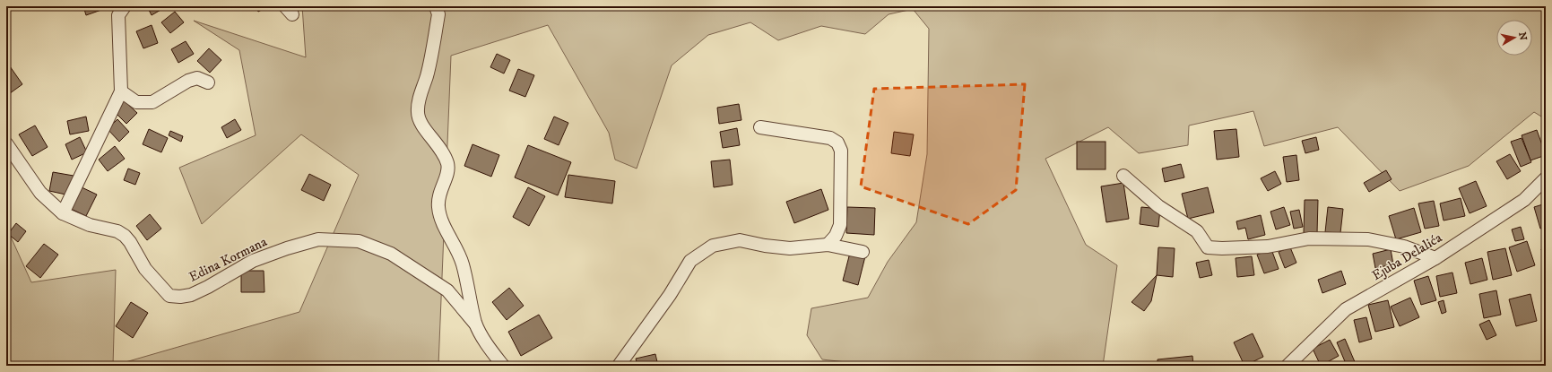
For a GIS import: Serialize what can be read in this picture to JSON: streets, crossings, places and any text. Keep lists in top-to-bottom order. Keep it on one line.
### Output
{"streets":{"street":["Ejuba Delalića","Edina Kormana"]},"north":"right"}
